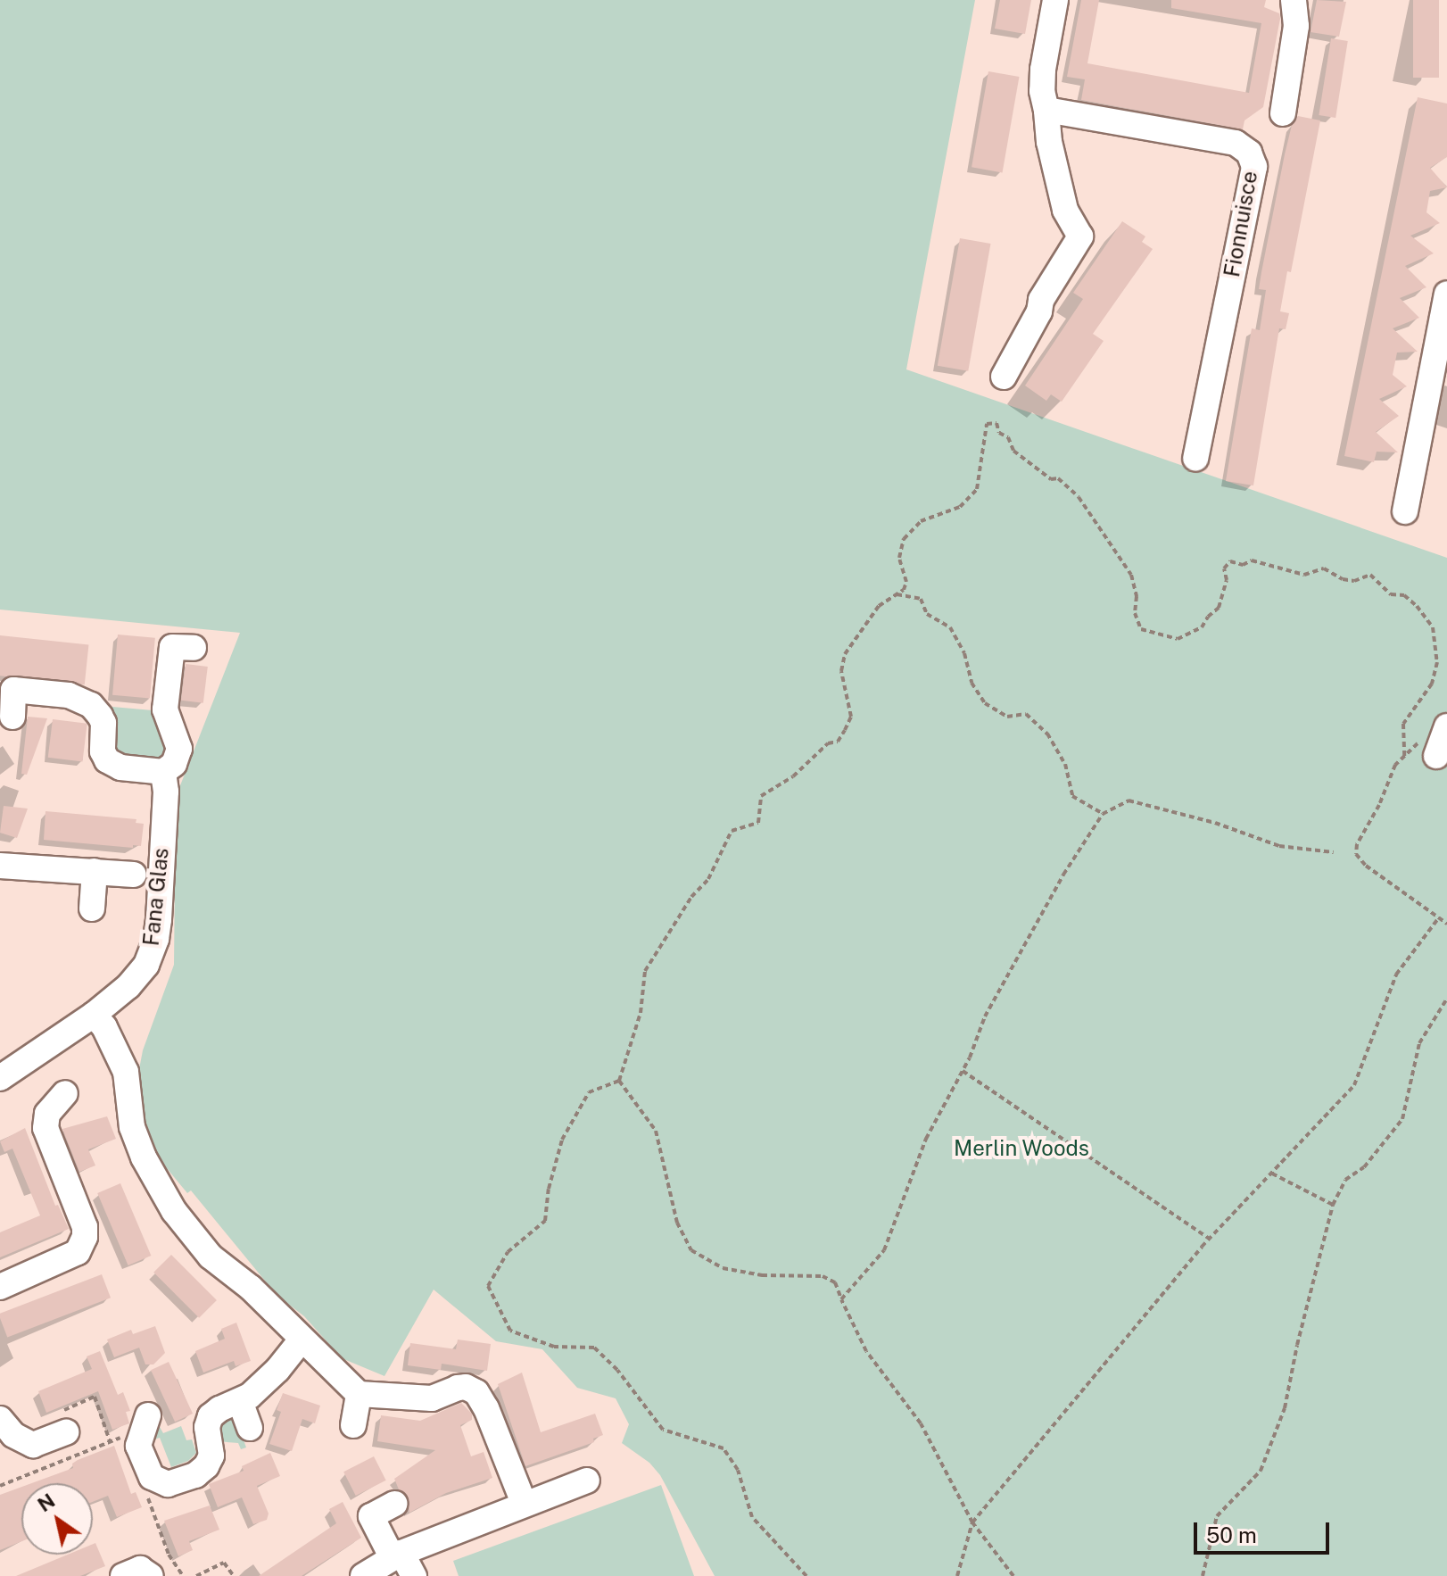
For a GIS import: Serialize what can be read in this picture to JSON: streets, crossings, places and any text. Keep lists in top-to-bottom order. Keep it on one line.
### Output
{"streets":{"street":["Fionnuisce","Fana Glas"]},"parks":["Merlin Woods"],"scale_bar":"50 m","north":"top left"}
